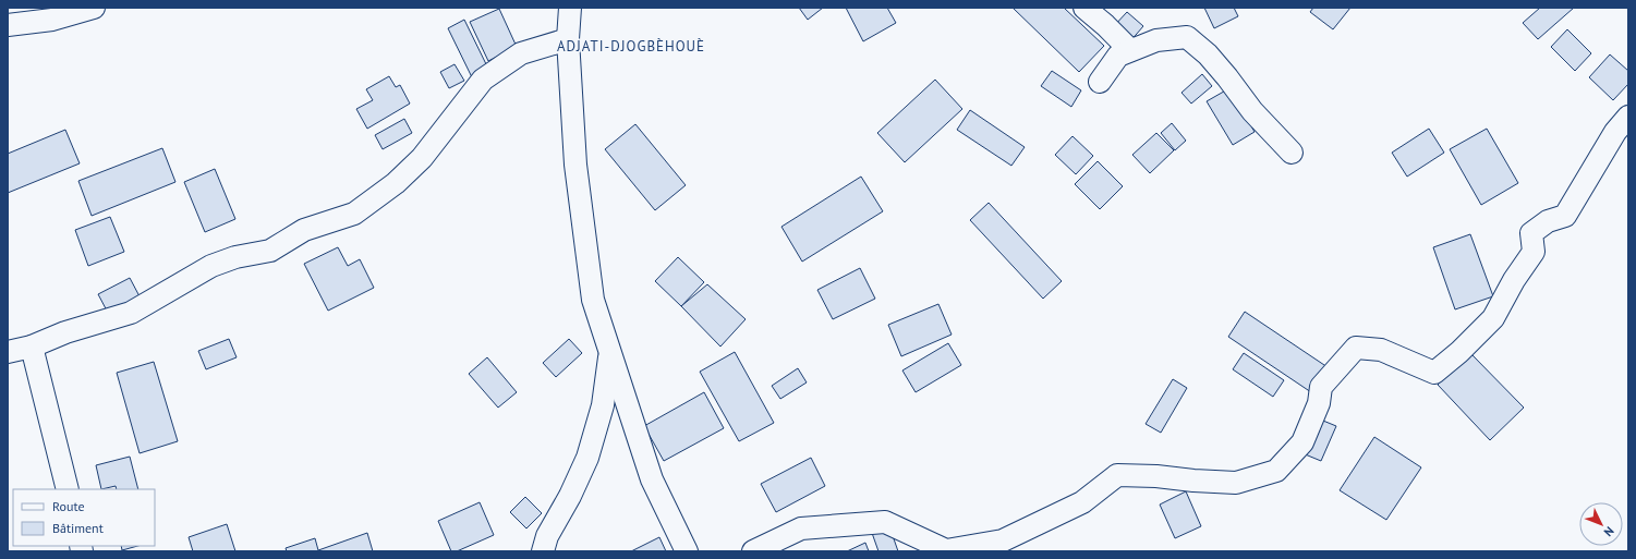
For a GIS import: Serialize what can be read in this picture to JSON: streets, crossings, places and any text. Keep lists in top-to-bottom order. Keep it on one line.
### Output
{"districts":["ADJATI-DJOGBÈHOUÈ"],"legend":["Route","Bâtiment"],"north":"bottom right"}
